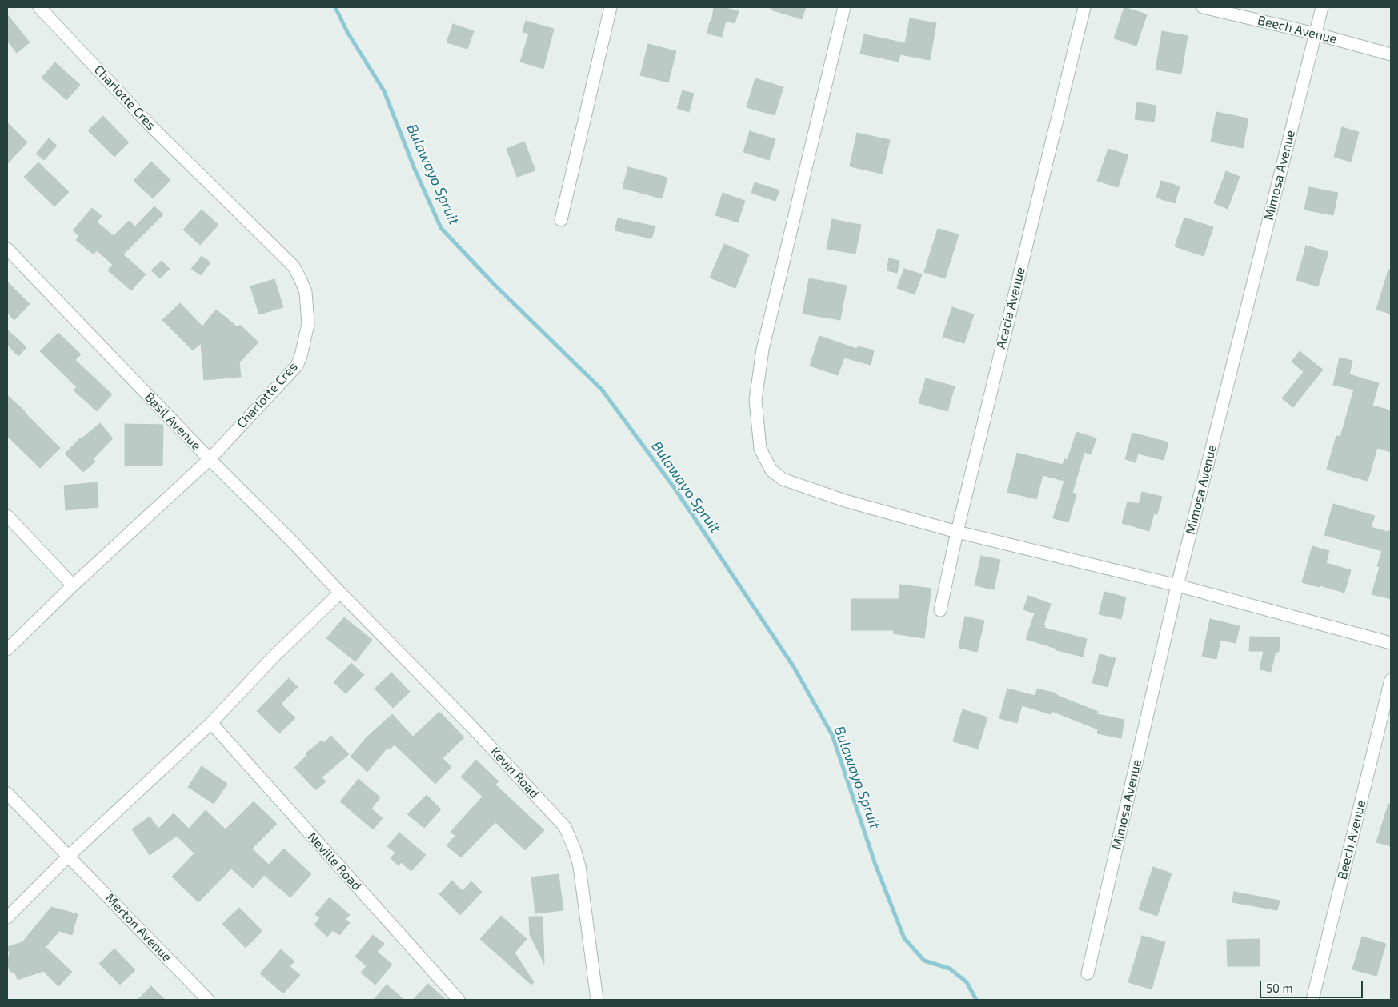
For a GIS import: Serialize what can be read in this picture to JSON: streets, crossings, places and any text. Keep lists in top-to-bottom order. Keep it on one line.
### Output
{"streets":{"street":["Beech Avenue","Charlotte Cres","Mimosa Avenue","Acacia Avenue","Basil Avenue","Kevin Road","Neville Road","Merton Avenue"]},"crossings":[["Beech Avenue","Mimosa Avenue"],["Charlotte Cres","Basil Avenue"],["Basil Avenue","Kevin Road"]],"water":["Bulawayo Spruit"],"scale_bar":"50 m"}
